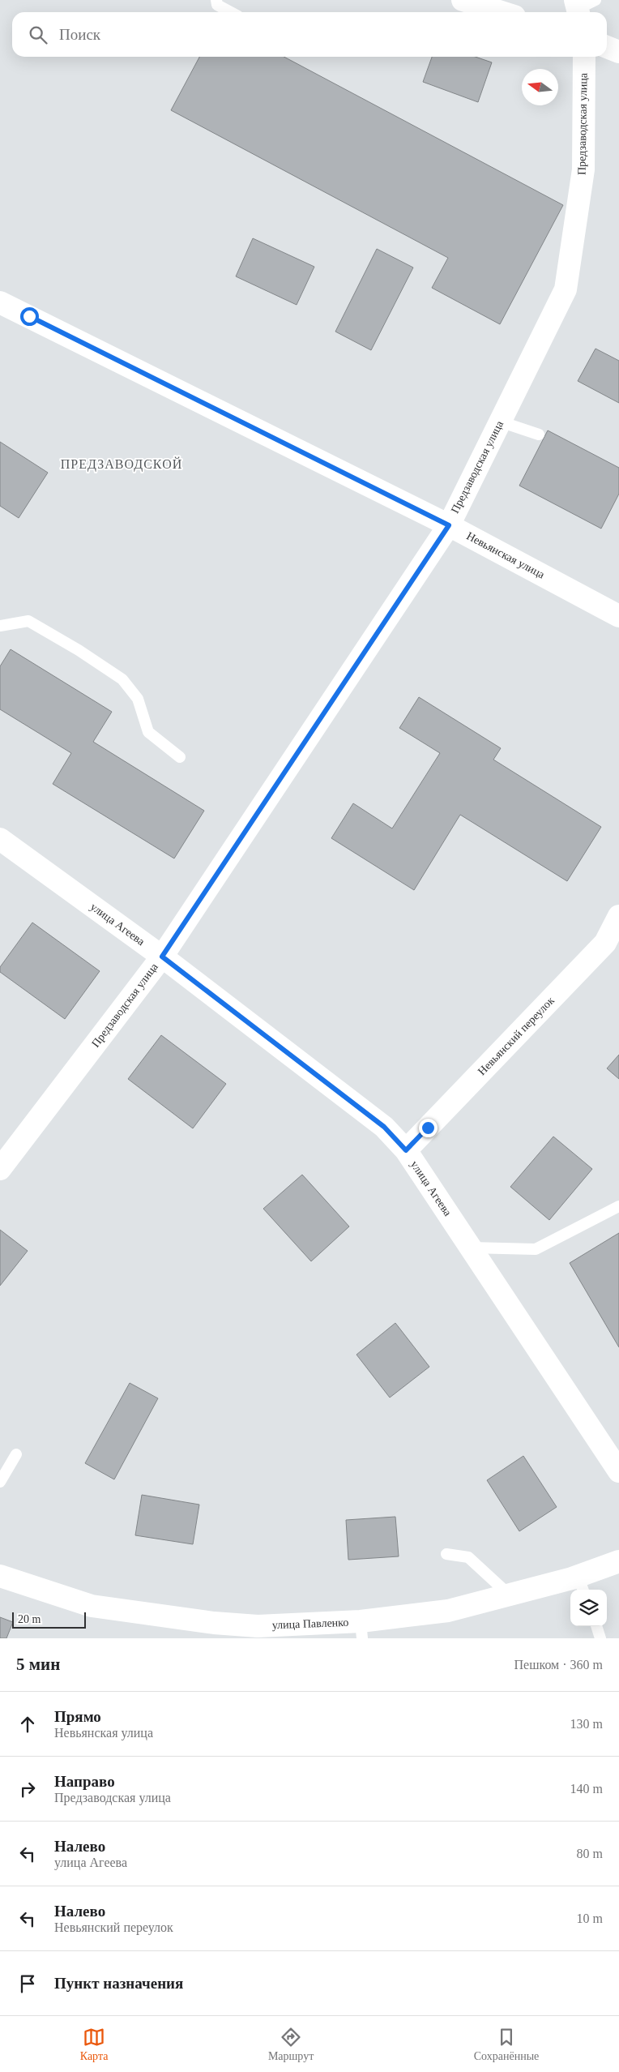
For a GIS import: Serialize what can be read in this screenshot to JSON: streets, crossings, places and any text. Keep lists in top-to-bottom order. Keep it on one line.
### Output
{"streets":{"street":["Предзаводская улица","Невьянская улица","улица Агеева","Невьянский переулок","улица Павленко"]},"crossings":[["Предзаводская улица","Невьянская улица"],["Предзаводская улица","улица Агеева"],["улица Агеева","Невьянский переулок"]],"districts":["ПРЕДЗАВОДСКОЙ"],"scale_bar":"20 m","north":"left","page":{"search":"Поиск","scale":"20 m","heading":["5 мин","Пешком · 360 m"],"list":[["Прямо","Невьянская улица","130 m"],["Направо","Предзаводская улица","140 m"],["Налево","улица Агеева","80 m"],["Налево","Невьянский переулок","10 m"],"Пункт назначения"],"nav":["Карта","Маршрут","Сохранённые"]}}
